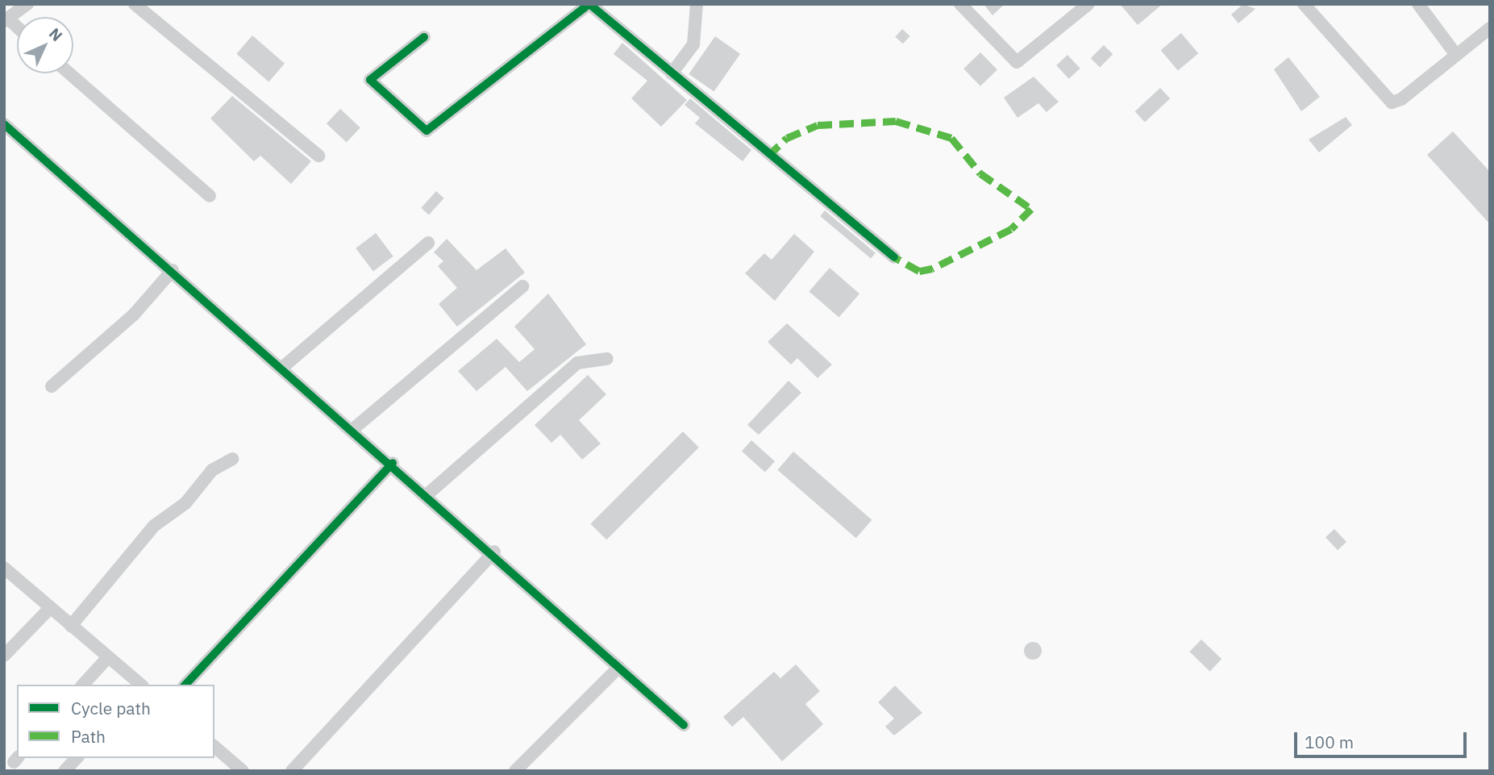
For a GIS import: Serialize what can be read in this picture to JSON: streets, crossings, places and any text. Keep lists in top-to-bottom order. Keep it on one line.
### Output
{"legend":["Cycle path","Path"],"scale_bar":"100 m","north":"top right"}
